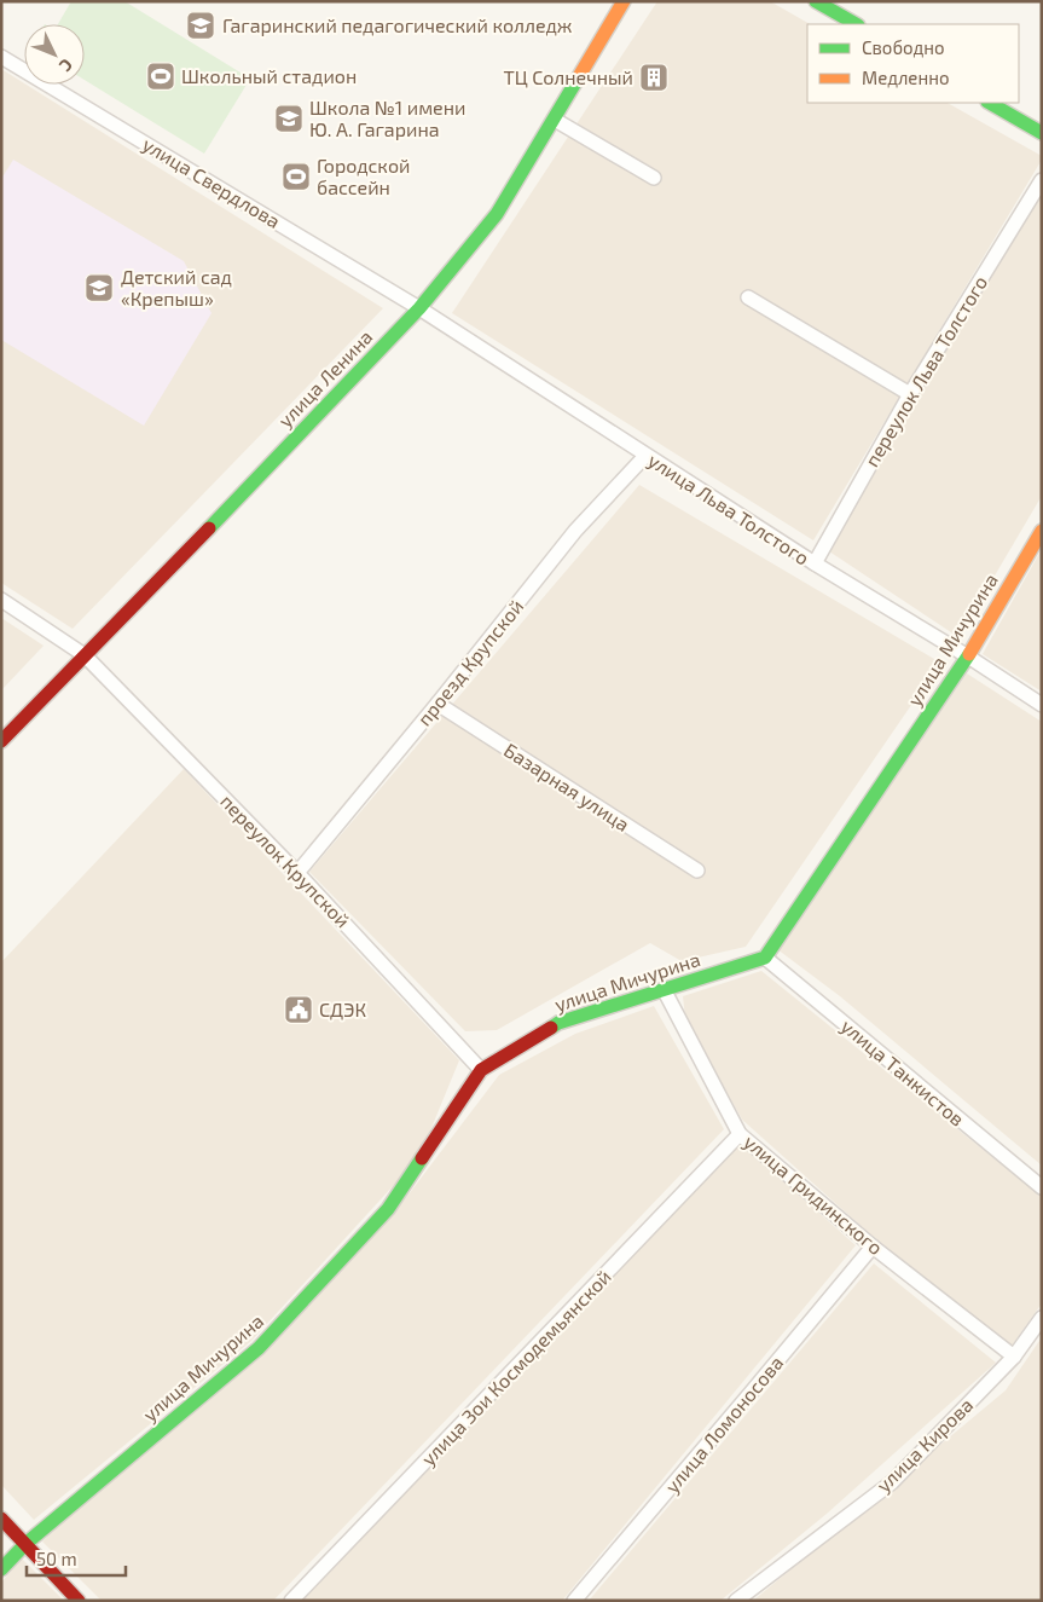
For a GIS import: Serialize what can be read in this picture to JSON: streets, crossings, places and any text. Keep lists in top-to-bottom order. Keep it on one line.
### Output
{"streets":{"street":["улица Свердлова","переулок Льва Толстого","улица Ленина","улица Льва Толстого","улица Мичурина","проезд Крупской","Базарная улица","переулок Крупской","улица Танкистов","улица Гридинского","улица Зои Космодемьянской","улица Ломоносова","улица Кирова"]},"crossings":[["улица Свердлова","улица Ленина"],["улица Свердлова","улица Льва Толстого"],["переулок Льва Толстого","улица Льва Толстого"],["улица Ленина","улица Льва Толстого"],["улица Ленина","переулок Крупской"],["улица Льва Толстого","улица Мичурина"],["улица Льва Толстого","проезд Крупской"],["улица Мичурина","переулок Крупской"],["улица Мичурина","улица Танкистов"],["улица Мичурина","улица Гридинского"],["проезд Крупской","Базарная улица"],["проезд Крупской","переулок Крупской"],["улица Гридинского","улица Зои Космодемьянской"],["улица Гридинского","улица Ломоносова"],["улица Гридинского","улица Кирова"]],"places":{"school or university":["Гагаринский педагогический колледж","Школа №1 имени Ю. А. Гагарина","Детский сад «Крепыш»"],"sports":["Школьный стадион","Городской бассейн"],"building":["ТЦ Солнечный"],"public building":["СДЭК"]},"legend":["Свободно","Медленно"],"scale_bar":"50 m","north":"bottom right"}
